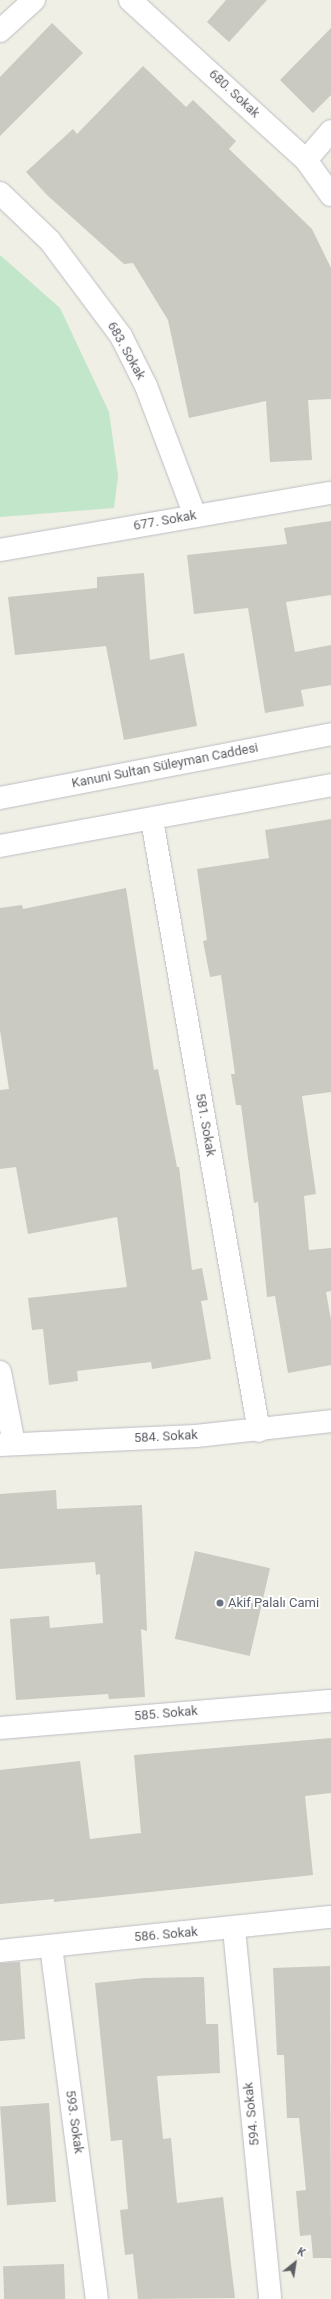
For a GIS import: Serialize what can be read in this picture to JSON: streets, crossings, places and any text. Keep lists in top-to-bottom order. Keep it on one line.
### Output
{"streets":{"street":["680. Sokak","683. Sokak","677. Sokak","Kanuni Sultan Süleyman Caddesi","581. Sokak","584. Sokak","585. Sokak","586. Sokak","594. Sokak","593. Sokak"]},"crossings":[["683. Sokak","677. Sokak"],["581. Sokak","584. Sokak"],["586. Sokak","594. Sokak"],["586. Sokak","593. Sokak"]],"places":["Akif Palalı Cami"],"north":"top right"}
